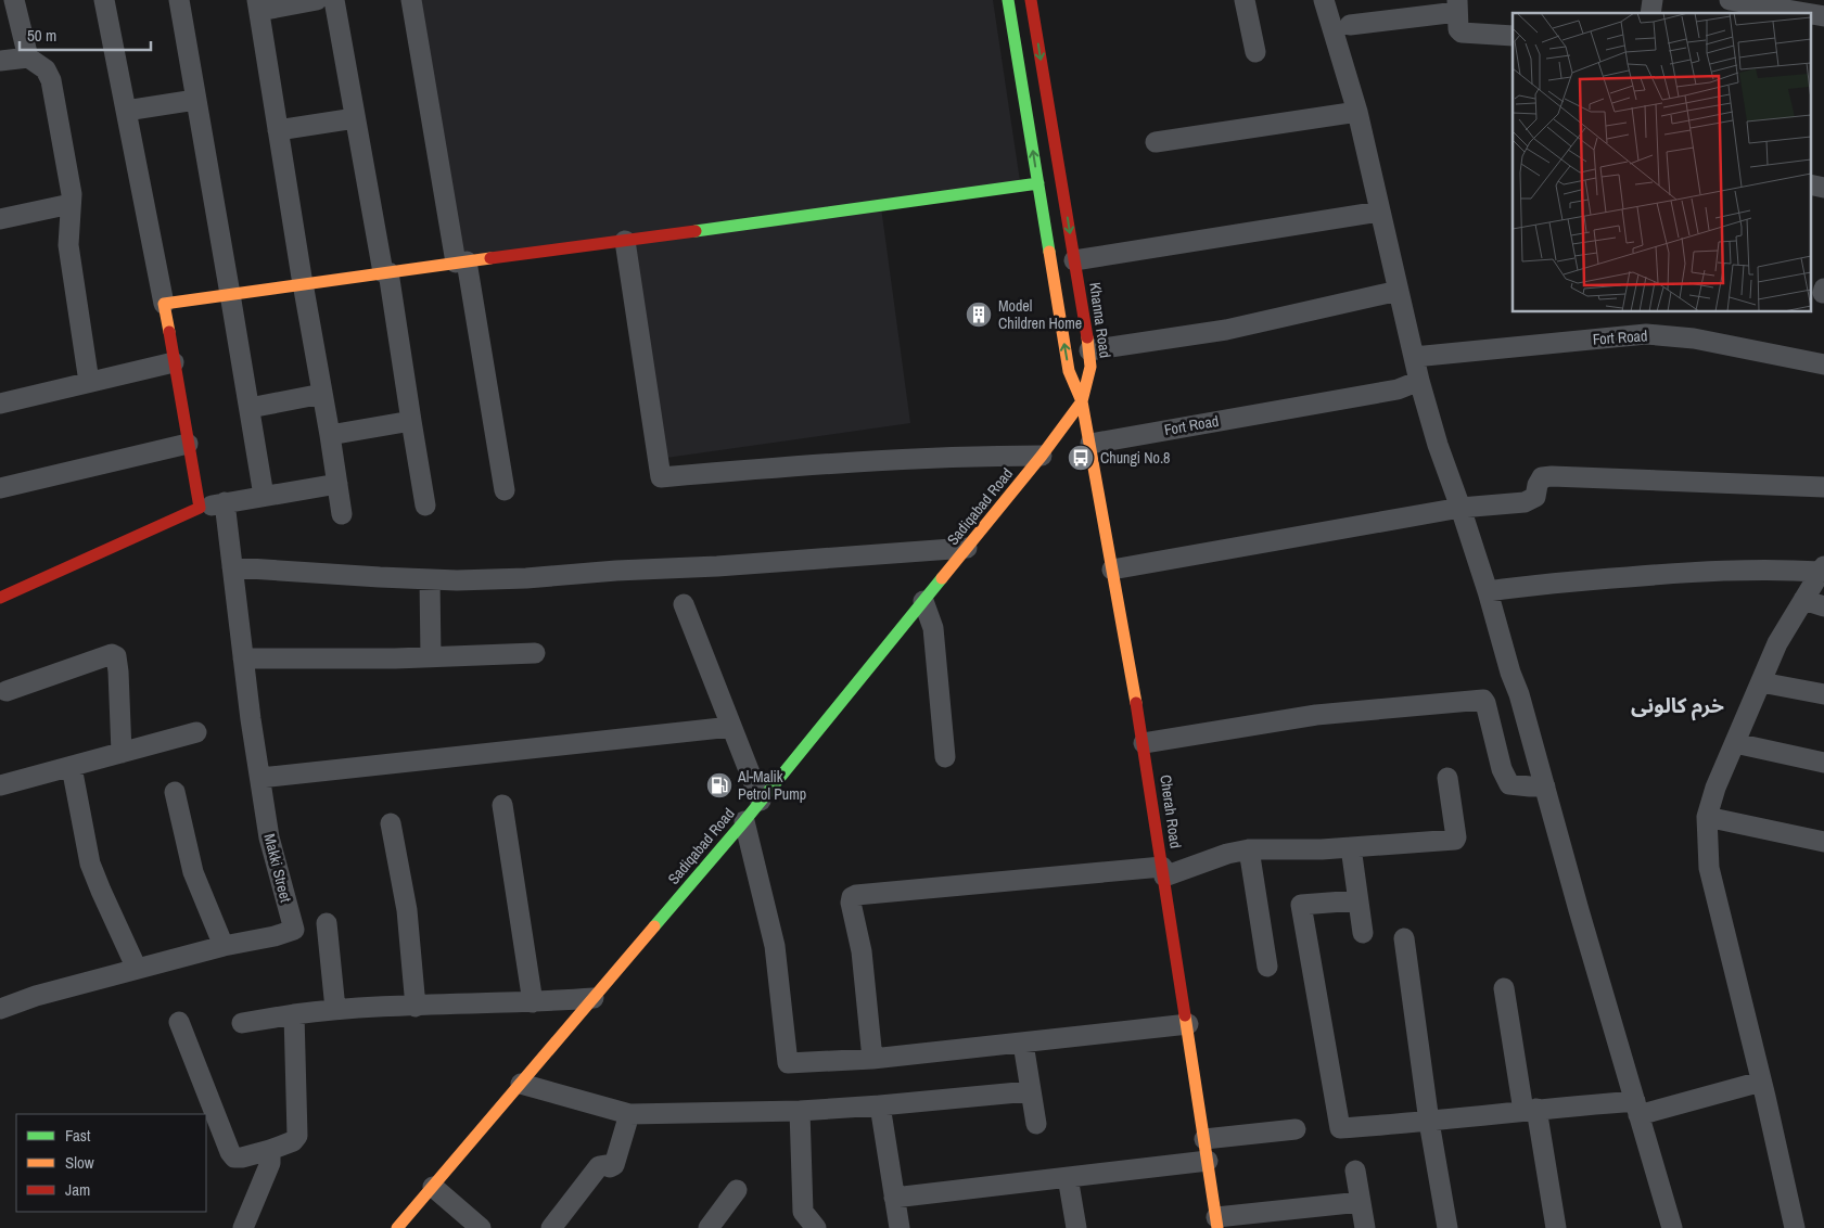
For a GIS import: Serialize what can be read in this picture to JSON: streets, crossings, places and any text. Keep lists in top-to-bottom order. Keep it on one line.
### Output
{"streets":{"street":["Khanna Road","Fort Road","Sadiqabad Road","Cherah Road","Makki Street"]},"crossings":[["Khanna Road","Sadiqabad Road"],["Khanna Road","Cherah Road"],["Fort Road","Cherah Road"],["Sadiqabad Road","Cherah Road"]],"districts":["خرم کالونی"],"places":{"building":["Model Children Home"],"bus stop":["Chungi No.8"],"fuel station":["Al-Malik Petrol Pump"]},"legend":["Fast","Slow","Jam"],"scale_bar":"50 m"}
